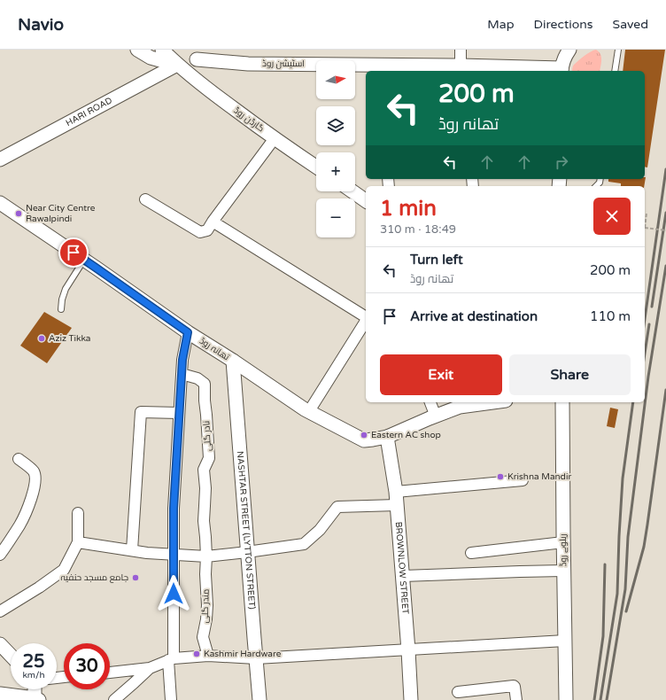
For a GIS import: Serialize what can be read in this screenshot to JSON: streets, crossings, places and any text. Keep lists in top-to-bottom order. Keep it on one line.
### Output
{"streets":{"street":["اسٹیشن روڈ","HARI ROAD","گارڈن روڈ","تھانہ روڈ","نادر گلی","NASHTAR STREET (LYTTON STREET)","ریلوے روڈ","BROWNLOW STREET","مندر گلی"]},"crossings":[["اسٹیشن روڈ","HARI ROAD"],["HARI ROAD","گارڈن روڈ"],["تھانہ روڈ","NASHTAR STREET (LYTTON STREET)"],["تھانہ روڈ","BROWNLOW STREET"],["نادر گلی","مندر گلی"]],"places":["Near City Centre Rawalpindi","Aziz Tikka","Eastern AC shop","Krishna Mandir","جامع مسجد حنفیہ","Kashmir Hardware"],"north":"right","page":{"header":"Navio","nav":["Map","Directions","Saved"],"map_buttons":["+","−"],"turn":["200 m","تھانہ روڈ"],"heading":["1 min","310 m · 18:49"],"list":[{"name":"Turn left","note":"تھانہ روڈ","value":"200 m"},{"name":"Arrive at destination","value":"110 m"}],"buttons":["Exit","Share"],"speed":"25 km/h","limit":"30"}}
